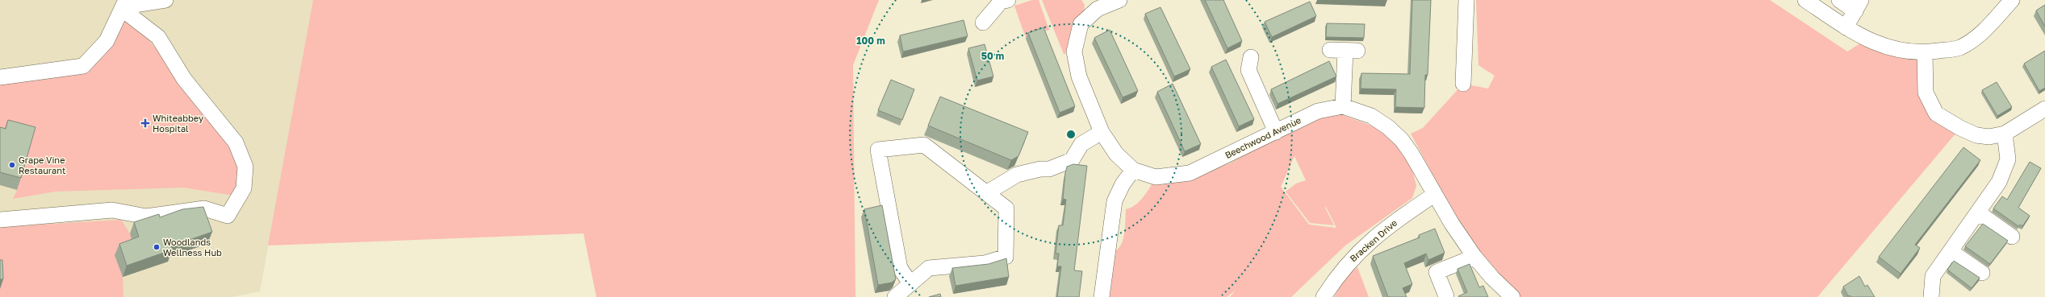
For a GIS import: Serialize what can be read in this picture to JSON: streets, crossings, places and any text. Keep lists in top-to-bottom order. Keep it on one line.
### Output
{"streets":{"street":["Beechwood Avenue","Bracken Drive"]},"crossings":[["Beechwood Avenue","Bracken Drive"]],"places":{"health":["Whiteabbey Hospital"],"other":["Grape Vine Restaurant","Woodlands Wellness Hub"]},"rings":["100 m","50 m"]}
